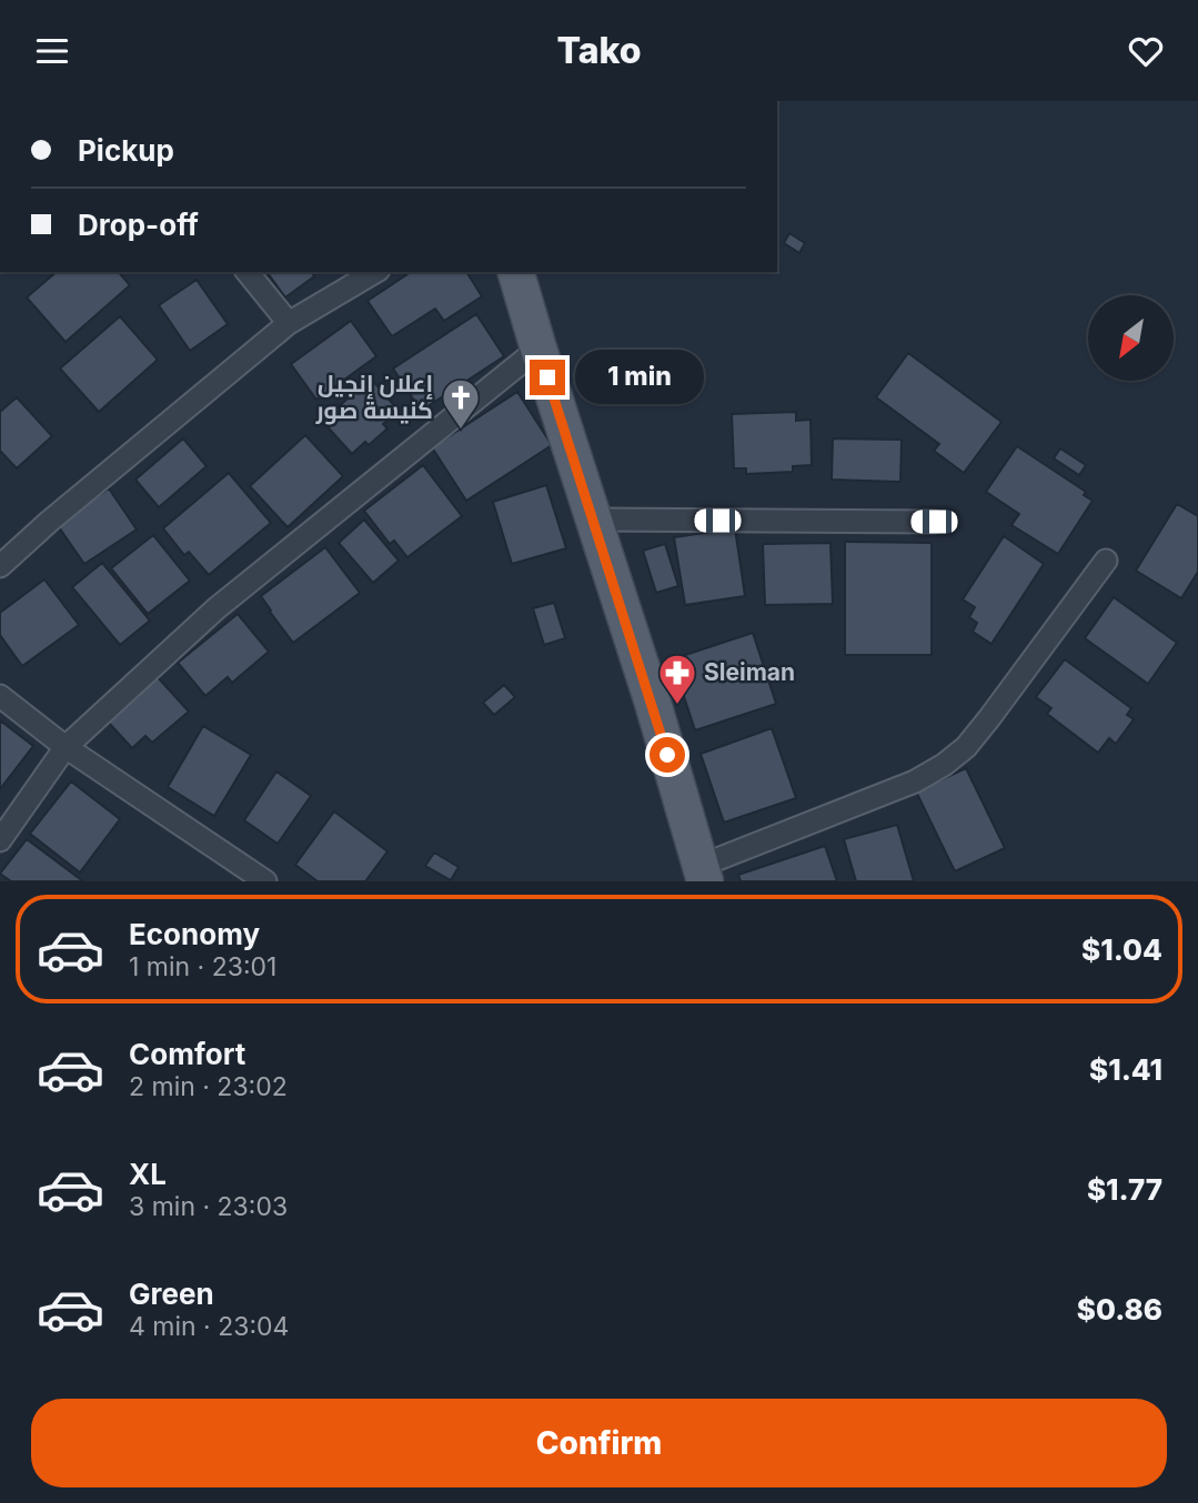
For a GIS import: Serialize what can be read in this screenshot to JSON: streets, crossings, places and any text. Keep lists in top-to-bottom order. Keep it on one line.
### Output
{"places":{"church":["إعلان إنجيل كنيسة صور"],"pharmacy":["Sleiman"]},"north":"bottom left","page":{"header":"Tako","banner":["Pickup","Drop-off"],"bubble":"1 min","list":[{"name":"Economy","note":"1 min · 23:01","value":"$1.04"},{"name":"Comfort","note":"2 min · 23:02","value":"$1.41"},{"name":"XL","note":"3 min · 23:03","value":"$1.77"},{"name":"Green","note":"4 min · 23:04","value":"$0.86"}],"buttons":"Confirm"}}
